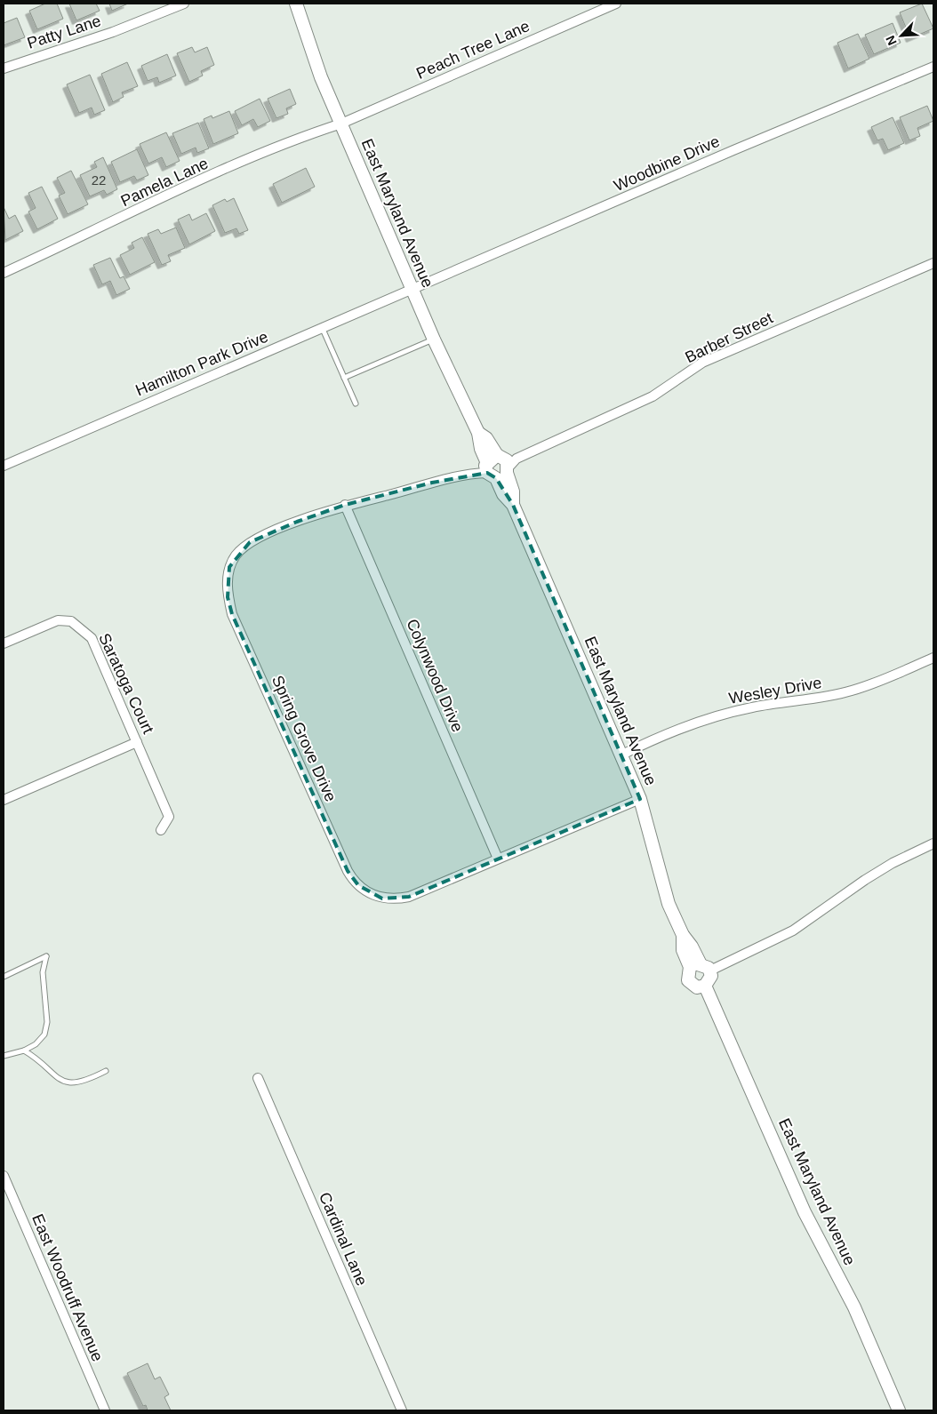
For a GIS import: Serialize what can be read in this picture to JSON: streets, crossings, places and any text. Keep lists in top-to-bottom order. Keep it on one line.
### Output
{"streets":{"street":["Patty Lane","Peach Tree Lane","Woodbine Drive","Pamela Lane","East Maryland Avenue","Barber Street","Hamilton Park Drive","Colynwood Drive","Saratoga Court","Wesley Drive","Spring Grove Drive","Cardinal Lane","East Woodruff Avenue"]},"crossings":[["Peach Tree Lane","Pamela Lane"],["Peach Tree Lane","East Maryland Avenue"],["Woodbine Drive","East Maryland Avenue"],["Woodbine Drive","Hamilton Park Drive"],["Pamela Lane","East Maryland Avenue"],["East Maryland Avenue","Barber Street"],["East Maryland Avenue","Hamilton Park Drive"],["East Maryland Avenue","Wesley Drive"],["East Maryland Avenue","Spring Grove Drive"],["Barber Street","Spring Grove Drive"],["Colynwood Drive","Spring Grove Drive"]],"house_numbers":["22"],"north":"bottom left"}
